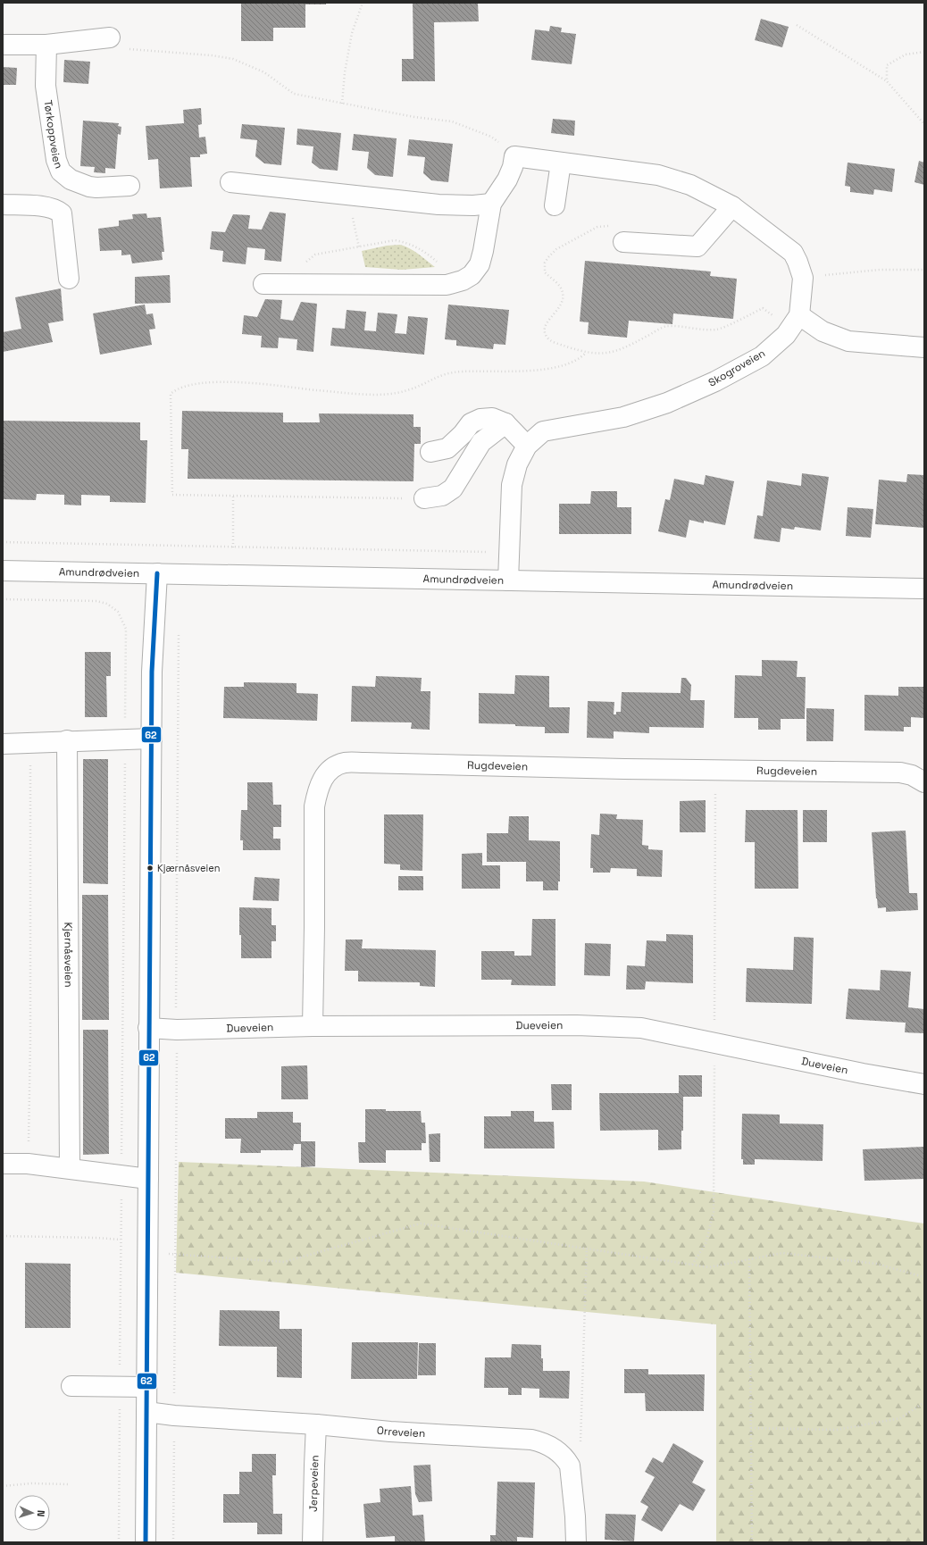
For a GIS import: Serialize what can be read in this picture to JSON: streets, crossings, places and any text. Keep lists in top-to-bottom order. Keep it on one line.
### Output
{"streets":{"street":["Tørkoppveien","Skogroveien","Amundrødveien","Rugdeveien","Kjernåsveien","Dueveien","Orreveien","Jerpeveien"]},"crossings":[["Skogroveien","Amundrødveien"],["Rugdeveien","Dueveien"],["Orreveien","Jerpeveien"]],"places":["Kjærnåsveien"],"lines":["transit line 62"],"north":"right"}
